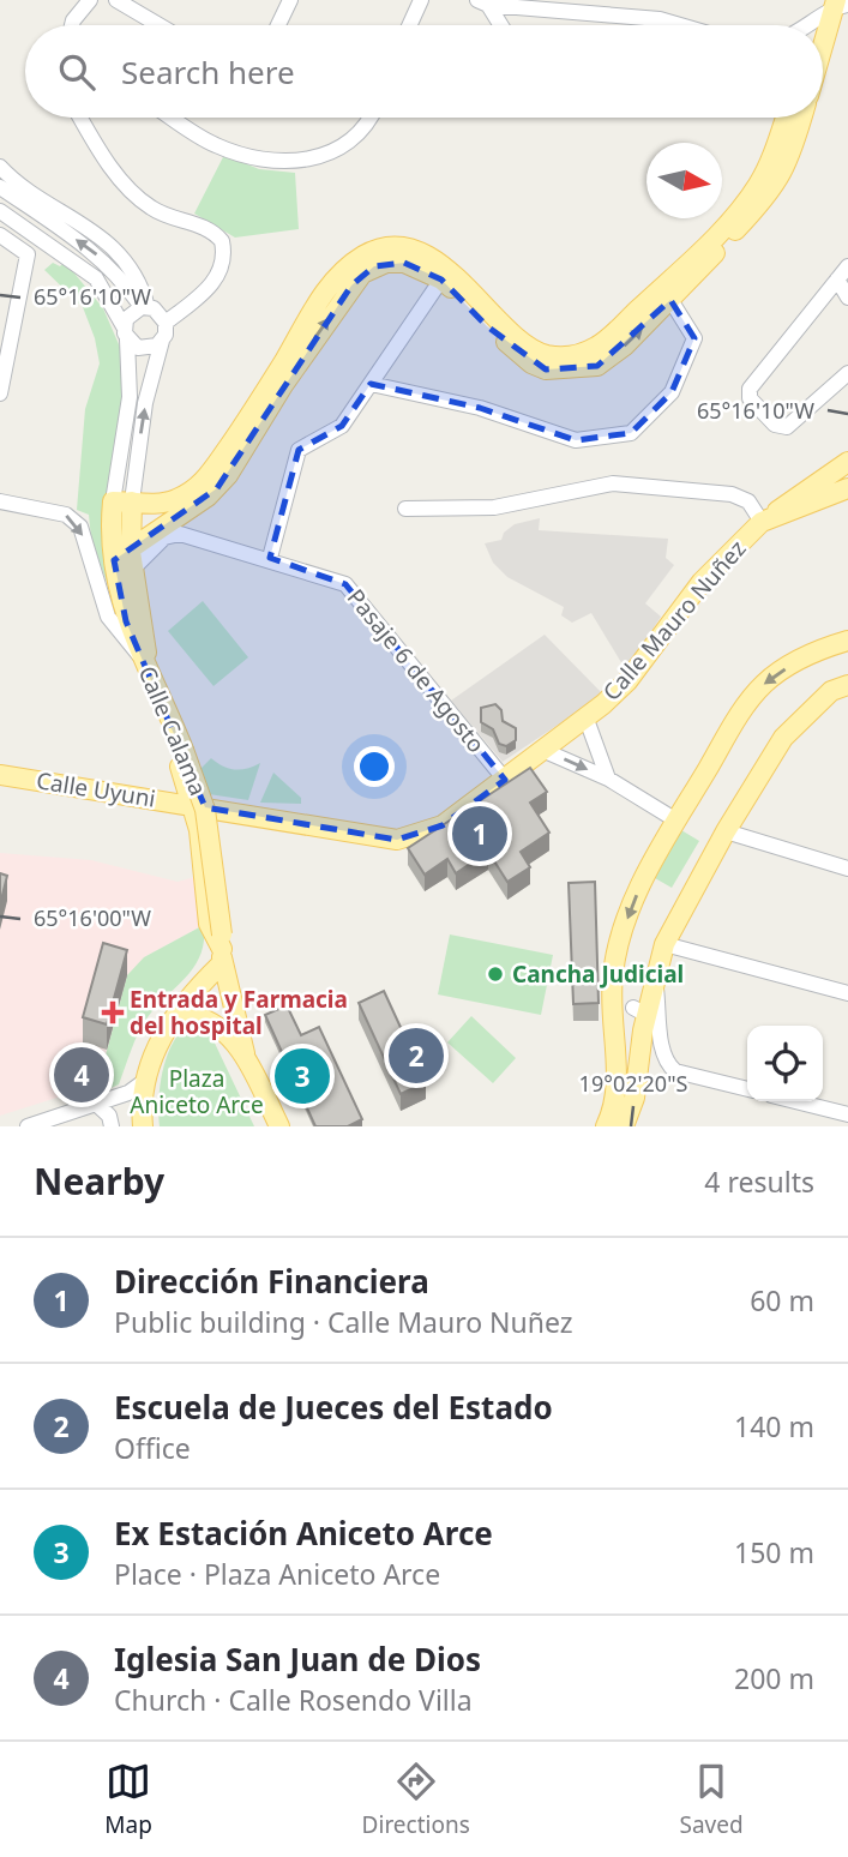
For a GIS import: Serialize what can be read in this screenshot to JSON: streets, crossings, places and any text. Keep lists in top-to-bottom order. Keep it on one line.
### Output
{"streets":{"main road":["Calle Mauro Nuñez","Calle Calama","Calle Uyuni"],"street":["Pasaje 6 de Agosto"]},"crossings":[["Calle Mauro Nuñez","Pasaje 6 de Agosto"],["Calle Mauro Nuñez","Calle Uyuni"]],"parks":["Plaza Aniceto Arce"],"places":{"other":["Cancha Judicial"],"health":["Entrada y Farmacia del hospital"]},"north":"right","page":{"search":"Search here","pins":["1","2","4","3"],"heading":["Nearby","4 results"],"list":[{"mark":"1","name":"Dirección Financiera","note":"Public building · Calle Mauro Nuñez","value":"60 m"},{"mark":"2","name":"Escuela de Jueces del Estado","note":"Office","value":"140 m"},{"mark":"3","name":"Ex Estación Aniceto Arce","note":"Place · Plaza Aniceto Arce","value":"150 m"},{"mark":"4","name":"Iglesia San Juan de Dios","note":"Church · Calle Rosendo Villa","value":"200 m"}],"nav":["Map","Directions","Saved"]},"coordinates":["65°16'10\"W","65°16'00\"W","19°02'20\"S"]}
